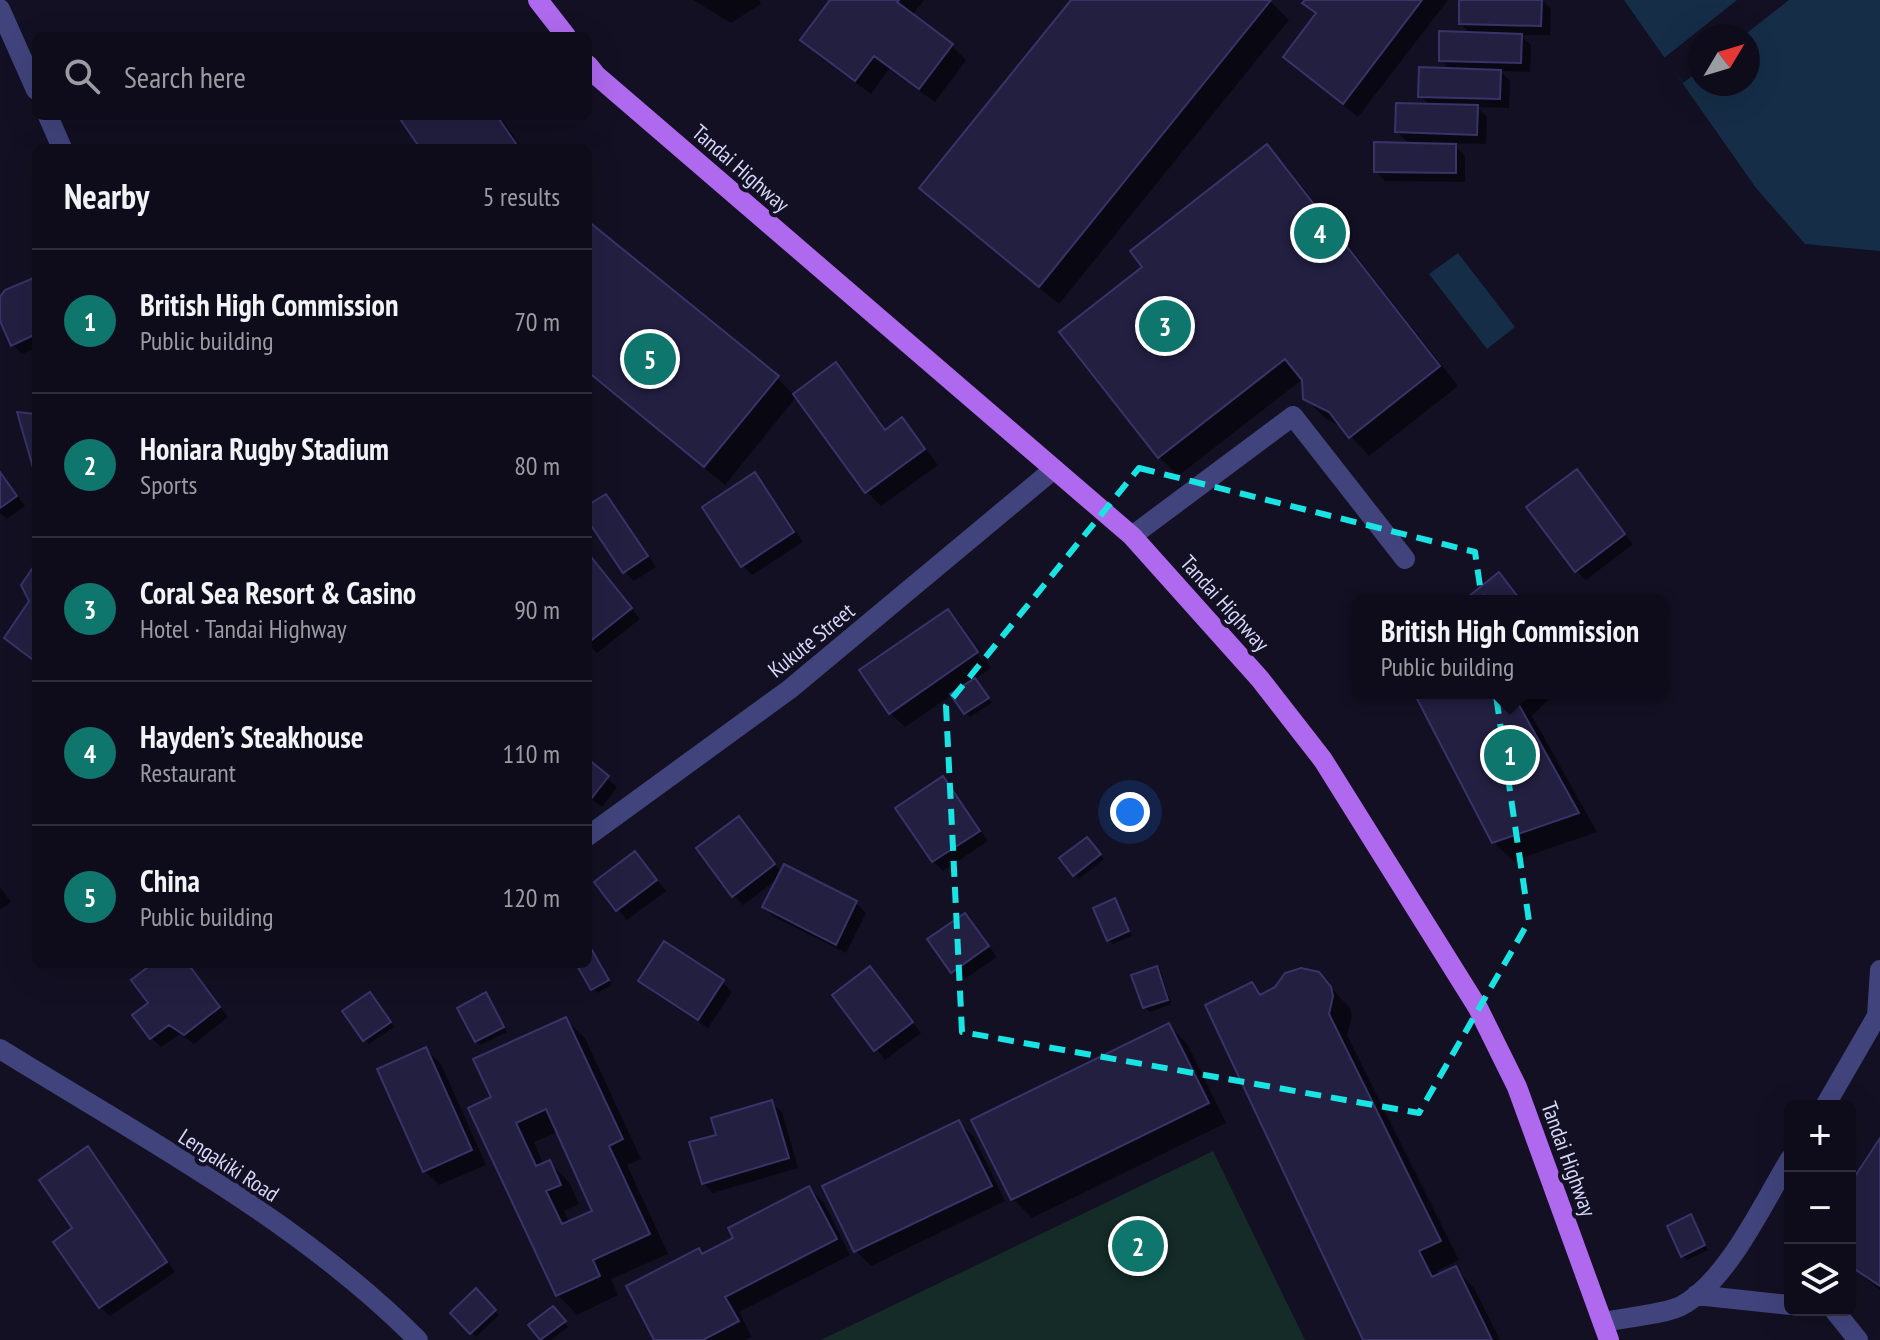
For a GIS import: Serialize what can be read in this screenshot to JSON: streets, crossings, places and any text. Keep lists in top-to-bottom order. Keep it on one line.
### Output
{"streets":{"main road":["Tandai Highway"],"street":["Kukute Street","Lengakiki Road"]},"crossings":[["Tandai Highway","Kukute Street"]],"north":"top right","page":{"search":"Search here","heading":["Nearby","5 results"],"pins":["4","3","5","1","2"],"list":[{"mark":"1","name":"British High Commission","note":"Public building","value":"70 m"},{"mark":"2","name":"Honiara Rugby Stadium","note":"Sports","value":"80 m"},{"mark":"3","name":"Coral Sea Resort & Casino","note":"Hotel · Tandai Highway","value":"90 m"},{"mark":"4","name":"Hayden’s Steakhouse","note":"Restaurant","value":"110 m"},{"mark":"5","name":"China","note":"Public building","value":"120 m"}],"popup":["British High Commission","Public building"],"map_buttons":["+","−"]}}
